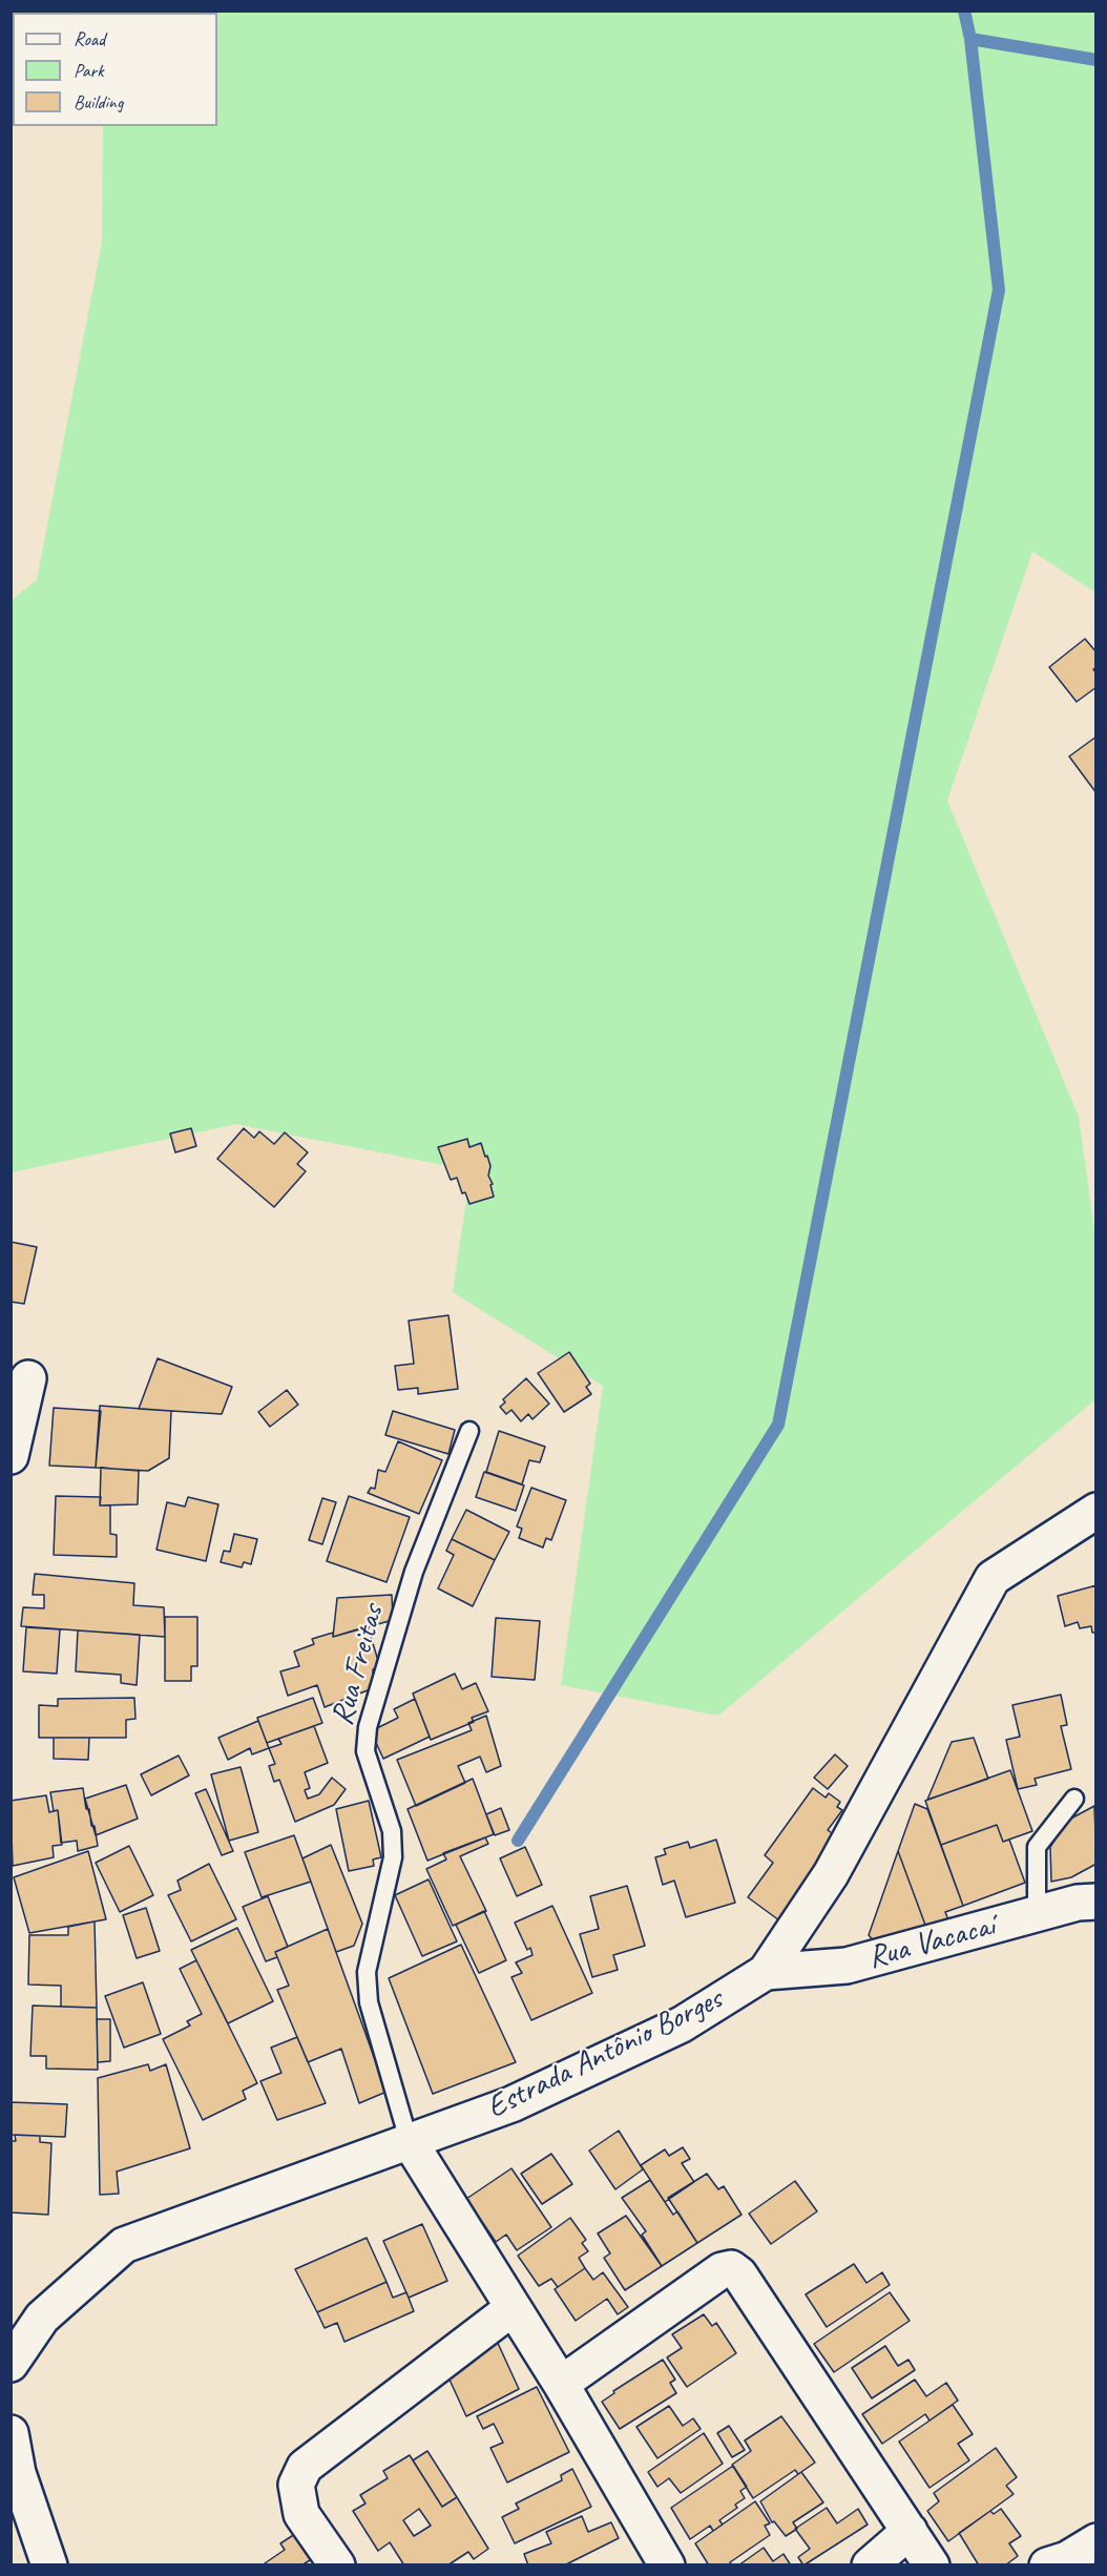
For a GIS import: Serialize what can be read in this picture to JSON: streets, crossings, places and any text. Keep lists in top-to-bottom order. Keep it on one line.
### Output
{"streets":{"street":["Rua Vacacaí","Estrada Antônio Borges"],"lane":["Rua Freitas"]},"crossings":[["Rua Freitas","Estrada Antônio Borges"],["Rua Vacacaí","Estrada Antônio Borges"]],"legend":["Road","Park","Building"]}
